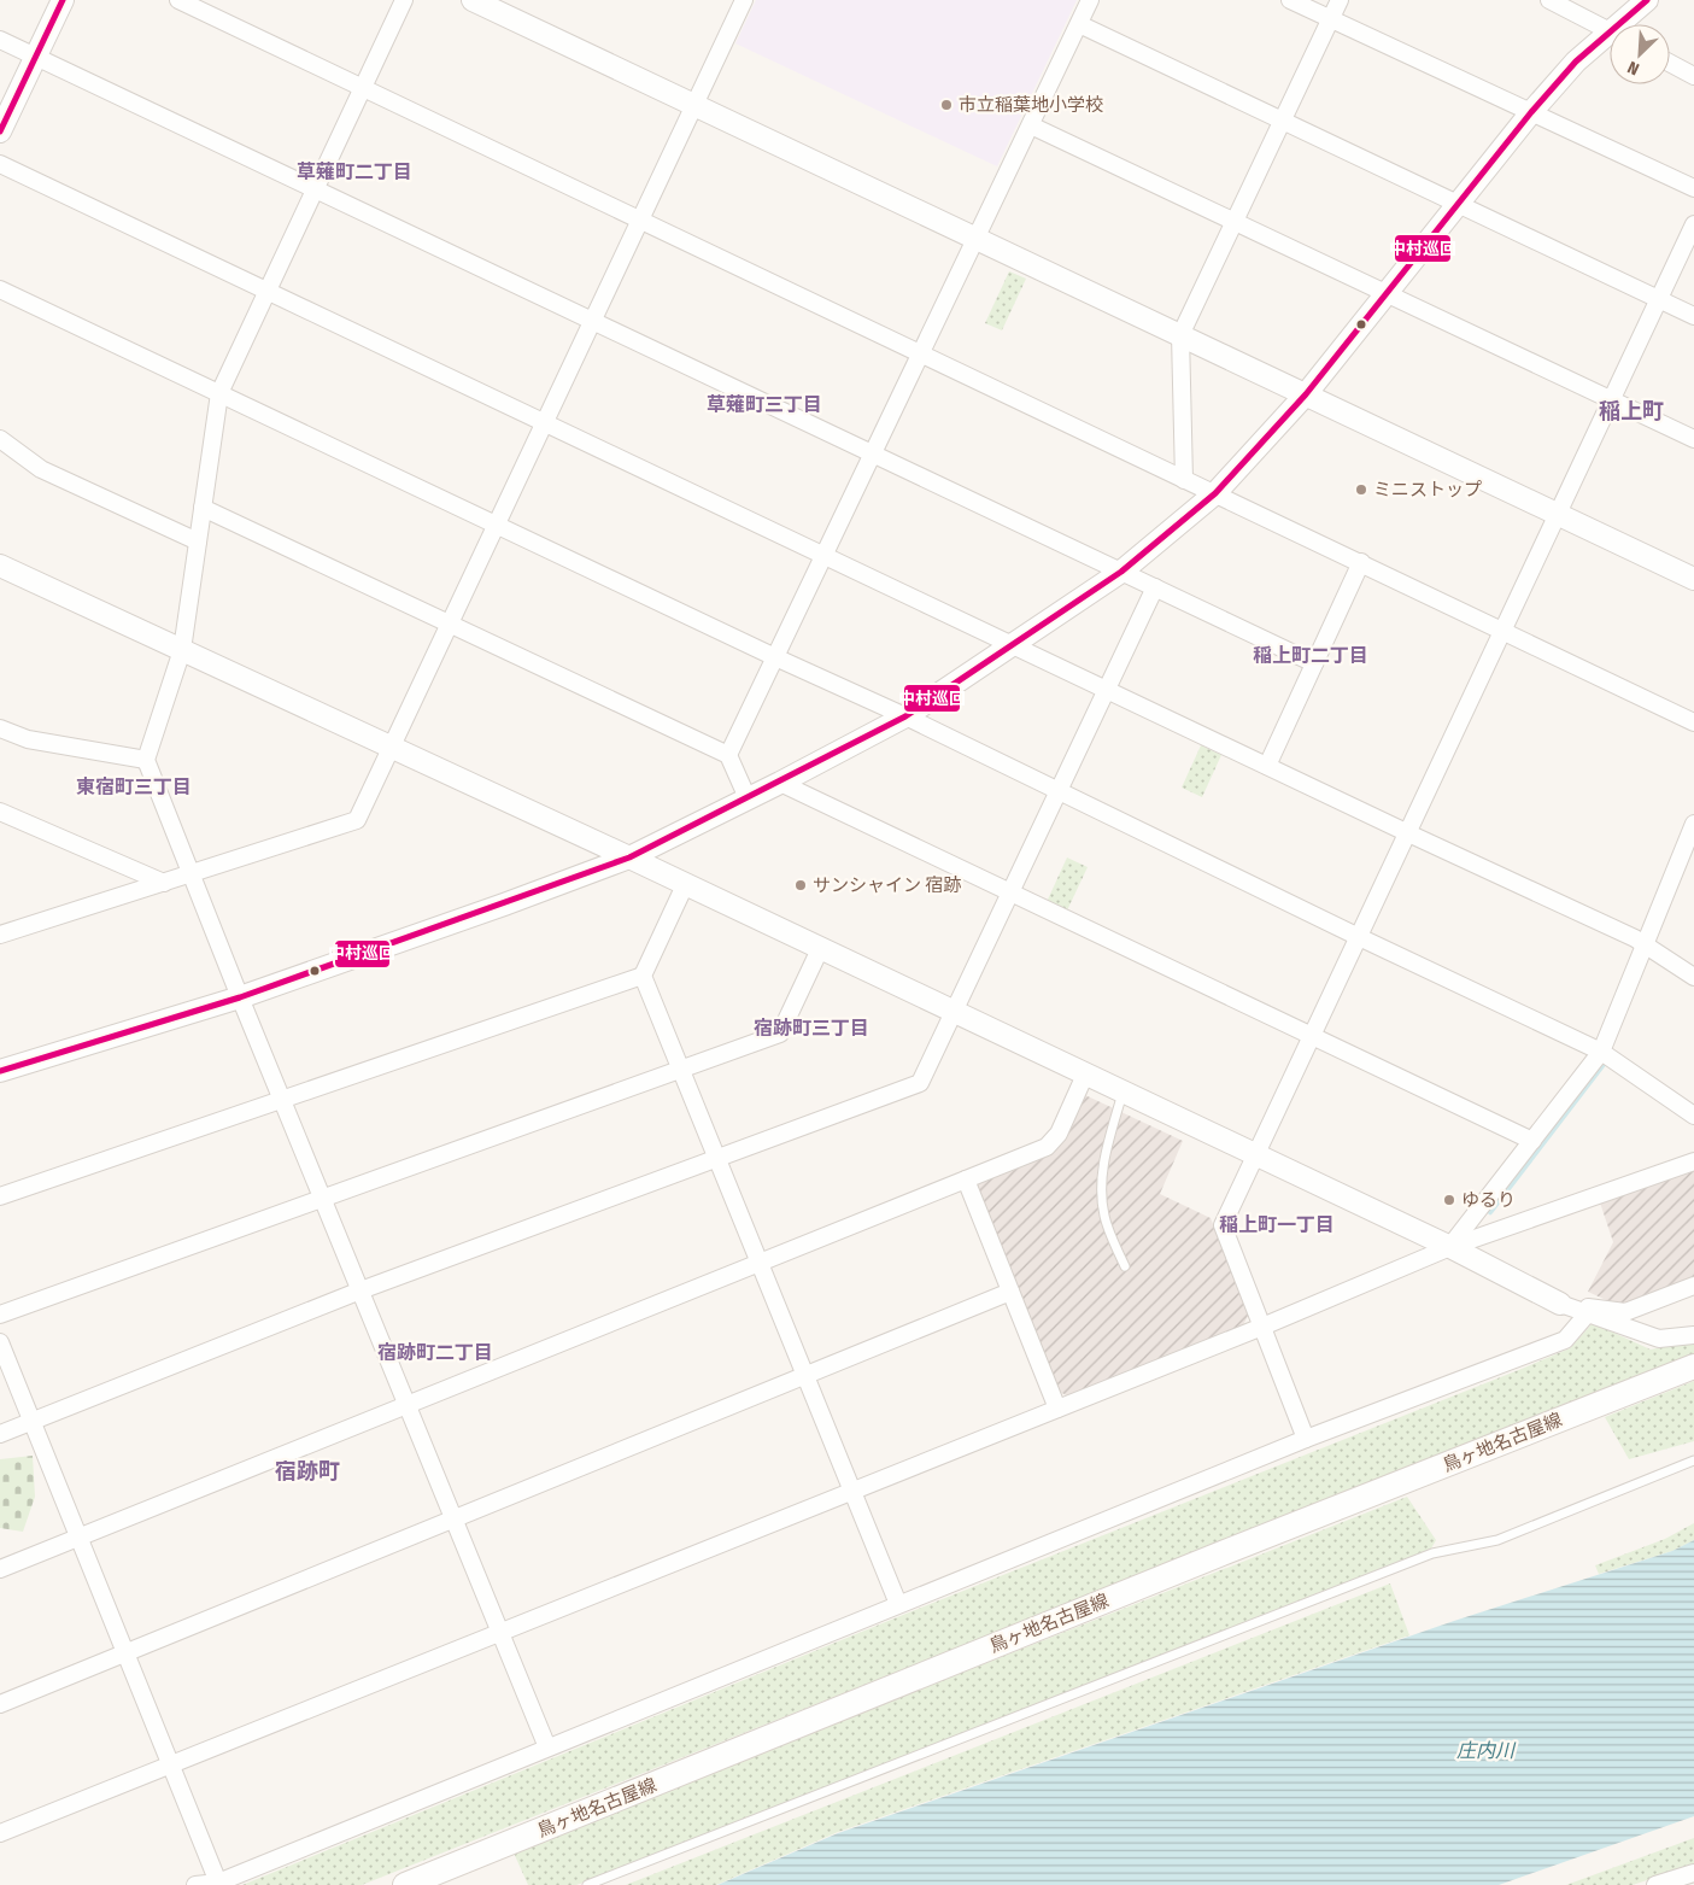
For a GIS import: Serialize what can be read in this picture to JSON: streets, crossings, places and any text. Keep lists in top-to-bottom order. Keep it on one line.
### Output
{"streets":{"main road":["鳥ヶ地名古屋線"]},"districts":["草薙町二丁目","草薙町三丁目","稲上町","稲上町二丁目","東宿町三丁目","宿跡町三丁目","稲上町一丁目","宿跡町二丁目","宿跡町"],"water":["庄内川"],"places":["市立稲葉地小学校","ミニストップ","サンシャイン 宿跡","ゆるり"],"lines":["transit line 中村巡回"],"north":"bottom left"}
